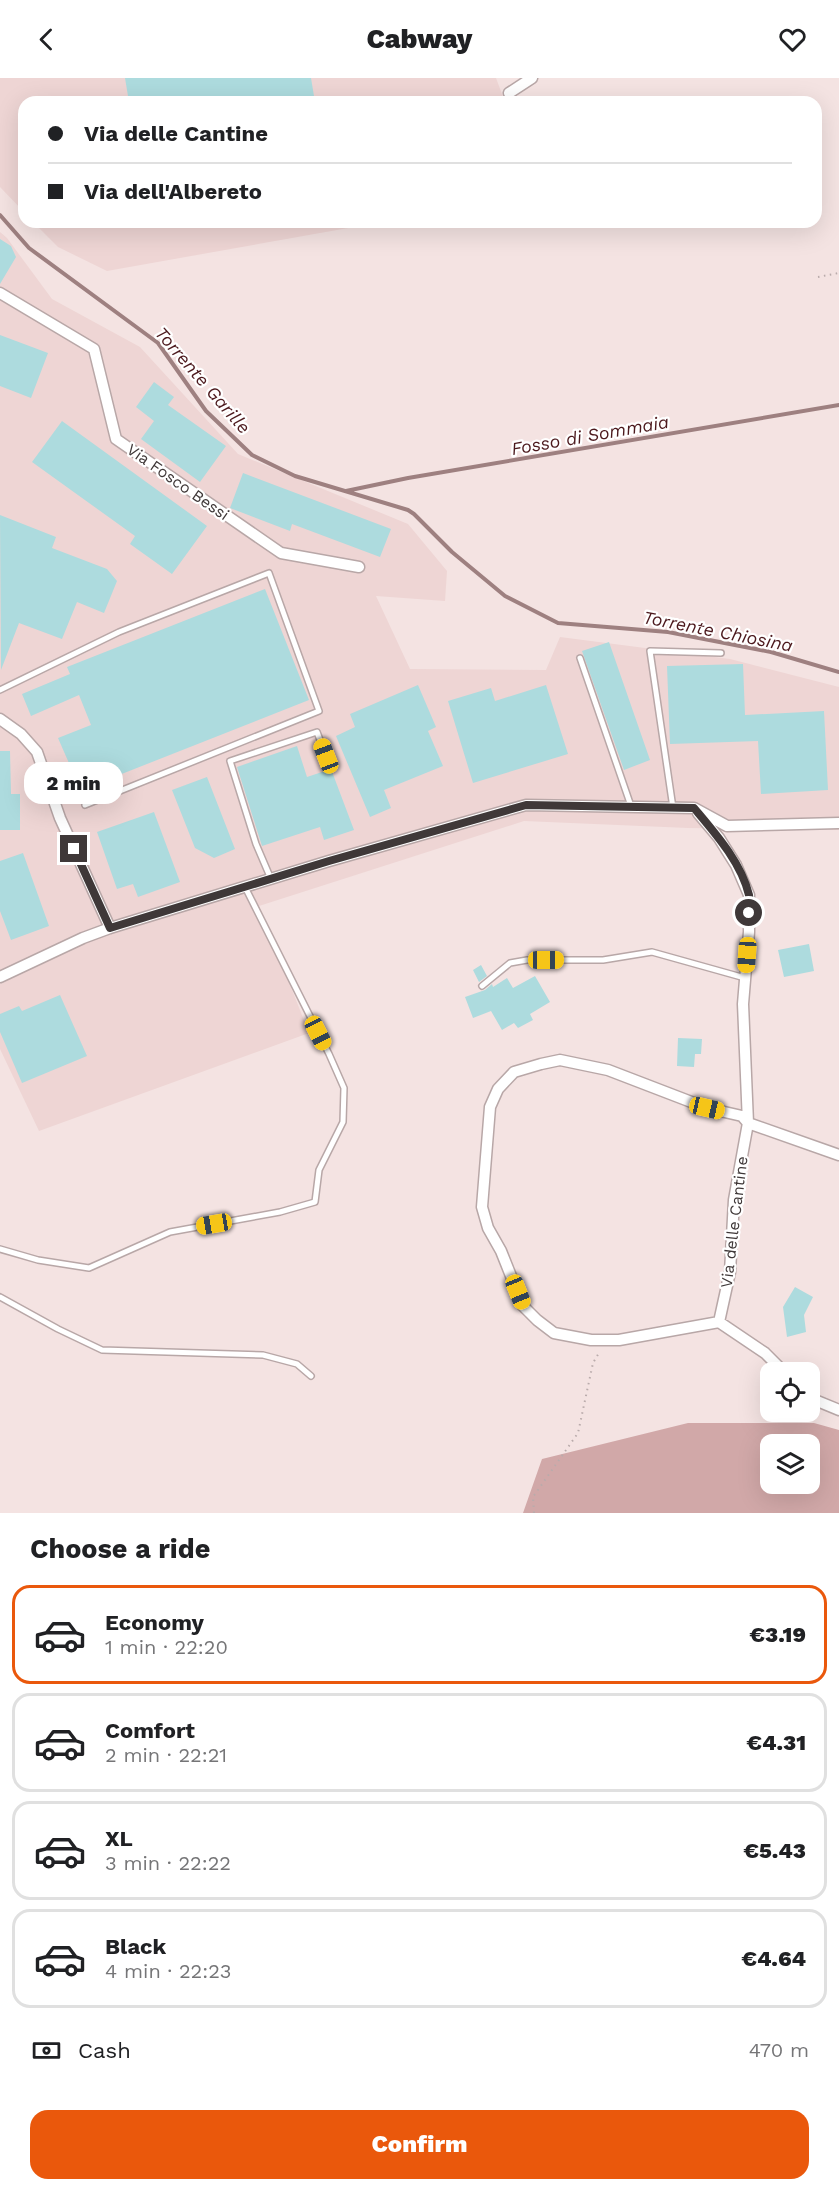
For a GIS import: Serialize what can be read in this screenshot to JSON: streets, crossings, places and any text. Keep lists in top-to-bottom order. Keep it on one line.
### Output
{"streets":{"street":["Via Fosco Bessi","Via delle Cantine"]},"water":["Torrente Garille","Fosso di Sommaia","Torrente Chiosina"],"page":{"header":"Cabway","banner":["Via delle Cantine","Via dell'Albereto"],"bubble":"2 min","heading":"Choose a ride","list":[{"name":"Economy","note":"1 min · 22:20","value":"€3.19"},{"name":"Comfort","note":"2 min · 22:21","value":"€4.31"},{"name":"XL","note":"3 min · 22:22","value":"€5.43"},{"name":"Black","note":"4 min · 22:23","value":"€4.64"}],"pay":["Cash","470 m"],"buttons":"Confirm"}}
